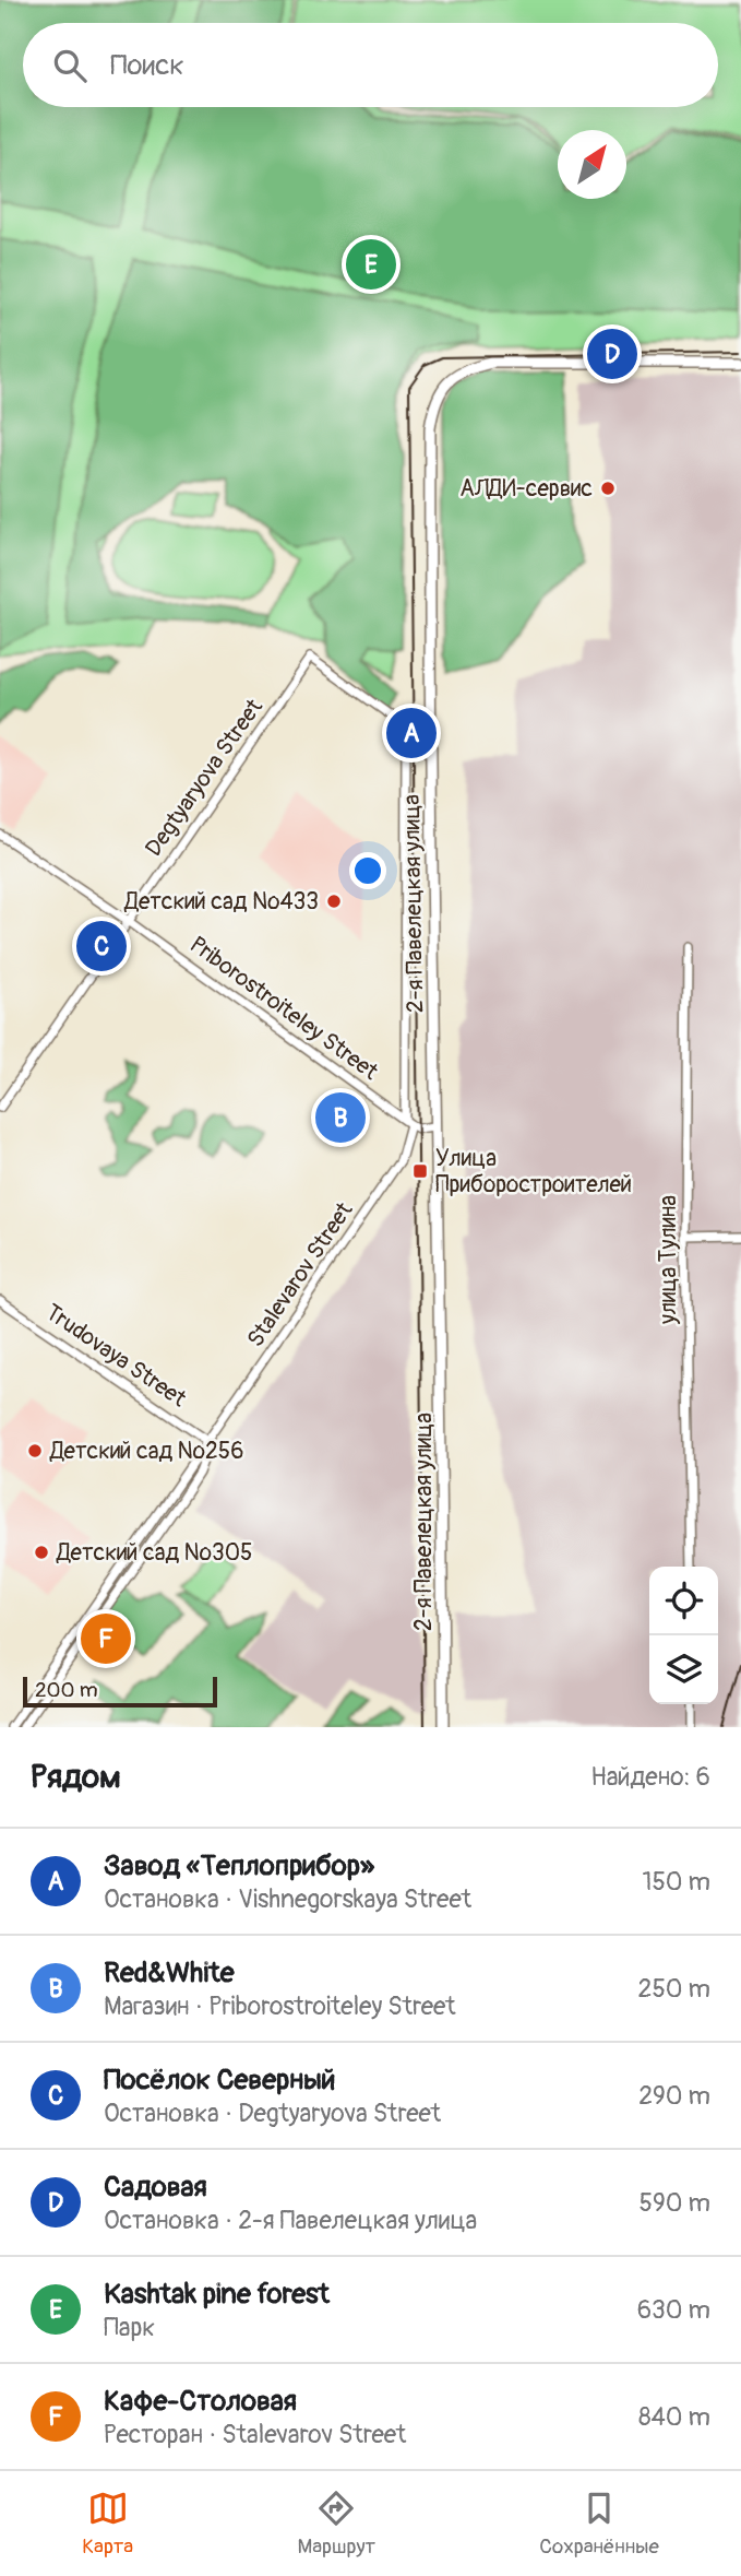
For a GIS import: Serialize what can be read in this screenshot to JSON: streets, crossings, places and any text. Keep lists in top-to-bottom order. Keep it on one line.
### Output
{"streets":{"main road":["2-я Павелецкая улица"],"street":["Degtyaryova Street","Priborostroiteley Street","улица Тулина","Stalevarov Street","Trudovaya Street"]},"crossings":[["Degtyaryova Street","Priborostroiteley Street"],["Degtyaryova Street","Stalevarov Street"],["2-я Павелецкая улица","Priborostroiteley Street"],["Priborostroiteley Street","Stalevarov Street"],["Stalevarov Street","Trudovaya Street"]],"places":{"other":["АЛДИ-сервис","Детский сад №433","Детский сад №256","Детский сад №305"],"transit":["Улица Приборостроителей"]},"scale_bar":"200 m","north":"top right","page":{"search":"Поиск","pins":["E","D","A","C","B","F"],"scale":"200 m","heading":["Рядом","Найдено: 6"],"list":[{"mark":"A","name":"Завод «Теплоприбор»","note":"Остановка · Vishnegorskaya Street","value":"150 m"},{"mark":"B","name":"Red&White","note":"Магазин · Priborostroiteley Street","value":"250 m"},{"mark":"C","name":"Посёлок Северный","note":"Остановка · Degtyaryova Street","value":"290 m"},{"mark":"D","name":"Садовая","note":"Остановка · 2-я Павелецкая улица","value":"590 m"},{"mark":"E","name":"Kashtak pine forest","note":"Парк","value":"630 m"},{"mark":"F","name":"Кафе-Столовая","note":"Ресторан · Stalevarov Street","value":"840 m"}],"nav":["Карта","Маршрут","Сохранённые"]}}
